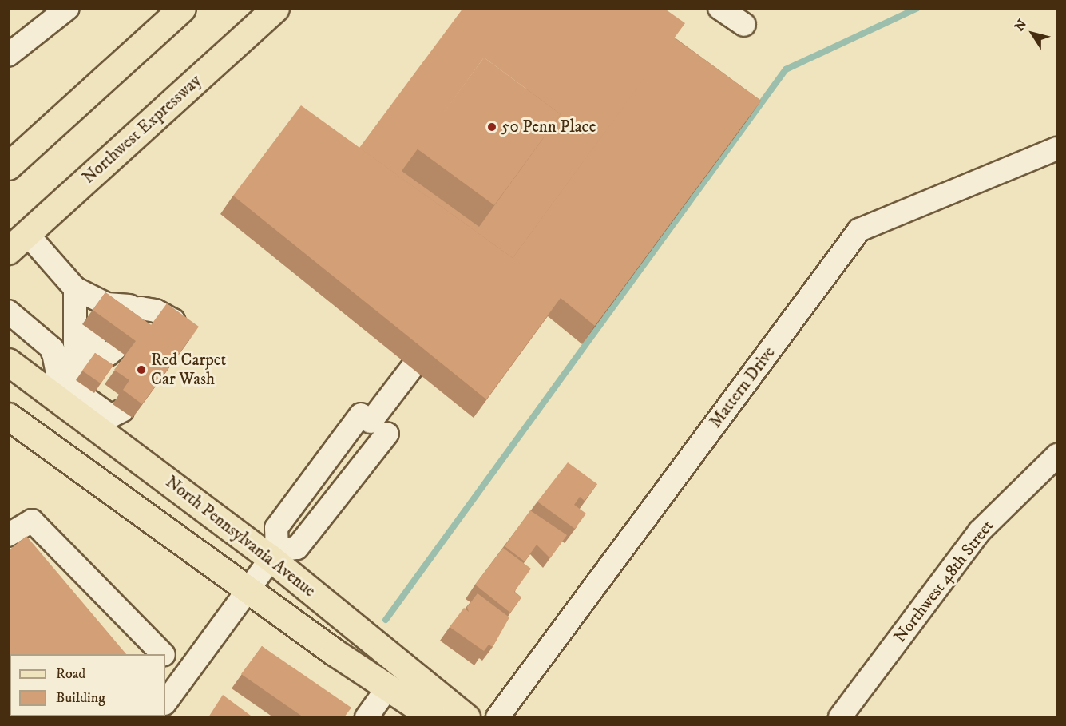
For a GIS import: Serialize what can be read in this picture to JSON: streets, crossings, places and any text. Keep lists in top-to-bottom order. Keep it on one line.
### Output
{"streets":{"main road":["Northwest Expressway","North Pennsylvania Avenue"],"street":["Mattern Drive","Northwest 48th Street"]},"places":["50 Penn Place","Red Carpet Car Wash"],"legend":["Road","Building"],"north":"top left"}
